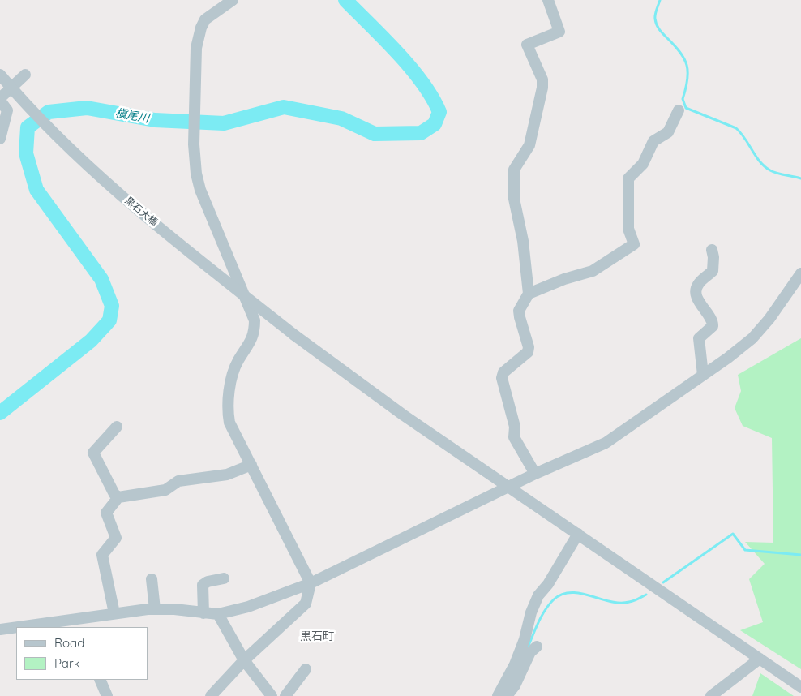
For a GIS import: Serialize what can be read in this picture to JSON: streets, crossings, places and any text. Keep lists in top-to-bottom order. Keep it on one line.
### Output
{"streets":{"street":["黒石大橋"]},"districts":["黒石町"],"water":["槇尾川"],"legend":["Road","Park"]}
